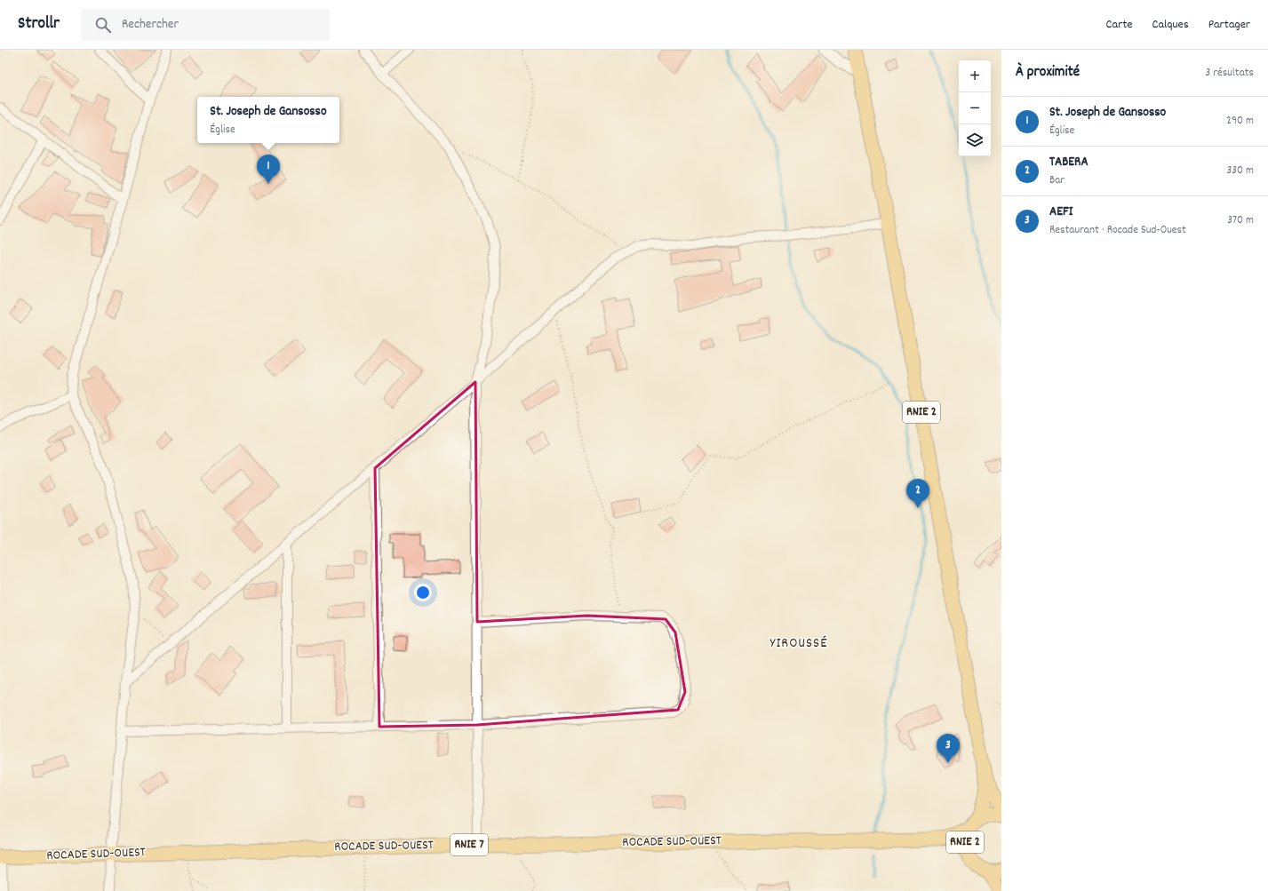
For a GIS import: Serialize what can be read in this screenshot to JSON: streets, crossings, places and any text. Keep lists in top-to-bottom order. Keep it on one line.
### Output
{"streets":{"main road":["RNIE 2","ROCADE SUD-OUEST","RNIE 7"]},"crossings":[["RNIE 2","ROCADE SUD-OUEST"]],"districts":["YIROUSSÉ"],"page":{"header":"Strollr","search":"Rechercher","nav":["Carte","Calques","Partager"],"heading":["À proximité","3 résultats"],"map_buttons":["+","−"],"list":[{"mark":"1","name":"St. Joseph de Gansosso","note":"Église","value":"290 m"},{"mark":"2","name":"TABERA","note":"Bar","value":"330 m"},{"mark":"3","name":"AEFI","note":"Restaurant · Rocade Sud-Ouest","value":"370 m"}],"popup":["St. Joseph de Gansosso","Église"],"pins":["1","2","3"]}}
